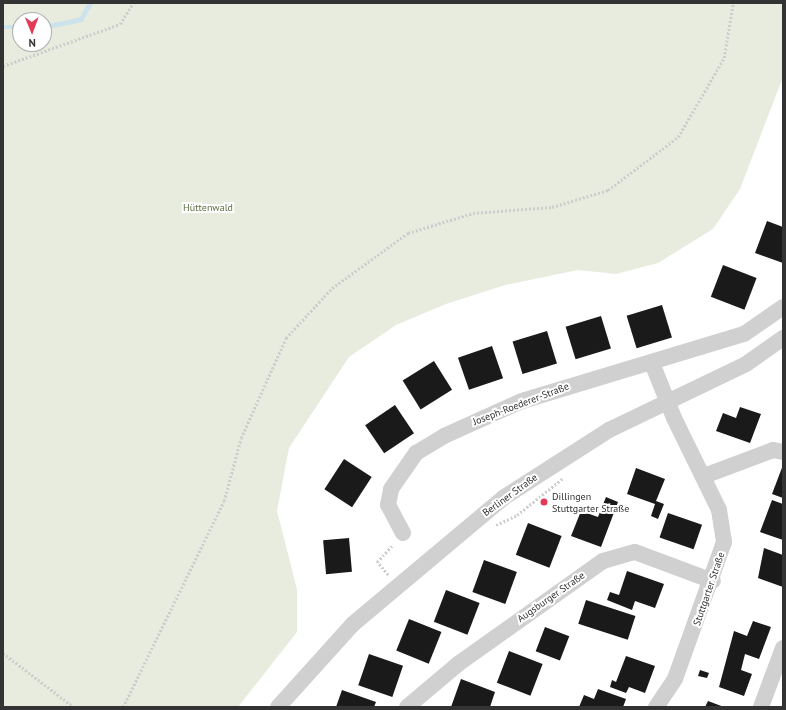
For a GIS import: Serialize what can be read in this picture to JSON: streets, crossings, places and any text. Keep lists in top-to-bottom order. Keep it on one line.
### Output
{"streets":{"street":["Joseph-Roederer-Straße","Berliner Straße","Stuttgarter Straße","Augsburger Straße"]},"crossings":[["Berliner Straße","Stuttgarter Straße"],["Stuttgarter Straße","Augsburger Straße"]],"parks":["Hüttenwald"],"places":["Dillingen Stuttgarter Straße"],"north":"bottom"}
